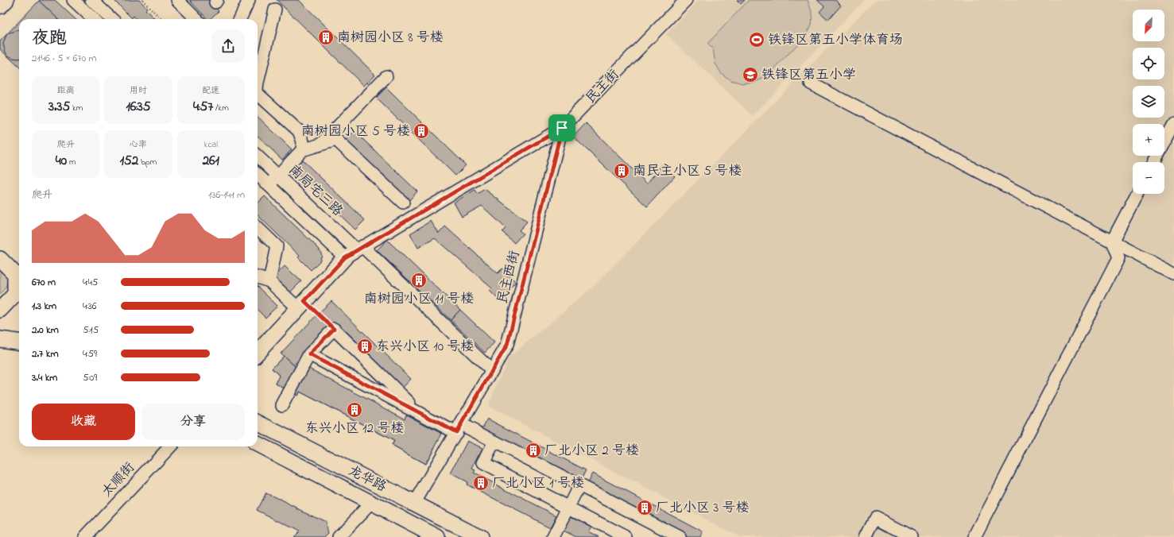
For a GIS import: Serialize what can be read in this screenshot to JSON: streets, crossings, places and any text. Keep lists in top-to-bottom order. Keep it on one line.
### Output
{"streets":{"main road":["民主街","龙华路"],"street":["南局宅三路","民主西街","太顺街"]},"crossings":[["民主街","南局宅三路"],["民主街","民主西街"],["民主西街","龙华路"]],"places":{"building":["南树园小区 8 号楼","南树园小区 5 号楼","南民主小区 5 号楼","南树园小区 11 号楼","东兴小区 10 号楼","东兴小区 12 号楼","厂北小区 2 号楼","厂北小区 1 号楼","厂北小区 3 号楼"],"sports":["铁锋区第五小学体育场"],"school or university":["铁锋区第五小学"]},"north":"bottom left","page":{"map_buttons":["+","−"],"heading":["夜跑","21:46 · 5 × 670 m"],"stats":[["距离","3.35 km"],["用时","16:35"],["配速","4:57 /km"],["爬升","40 m"],["心率","152 bpm"],["kcal","261"]],"chart":["爬升","136–141 m"],"list":[{"name":"670 m","note":"4:45"},{"name":"1.3 km","note":"4:36"},{"name":"2.0 km","note":"5:15"},{"name":"2.7 km","note":"4:59"},{"name":"3.4 km","note":"5:09"}],"buttons":["收藏","分享"]}}
